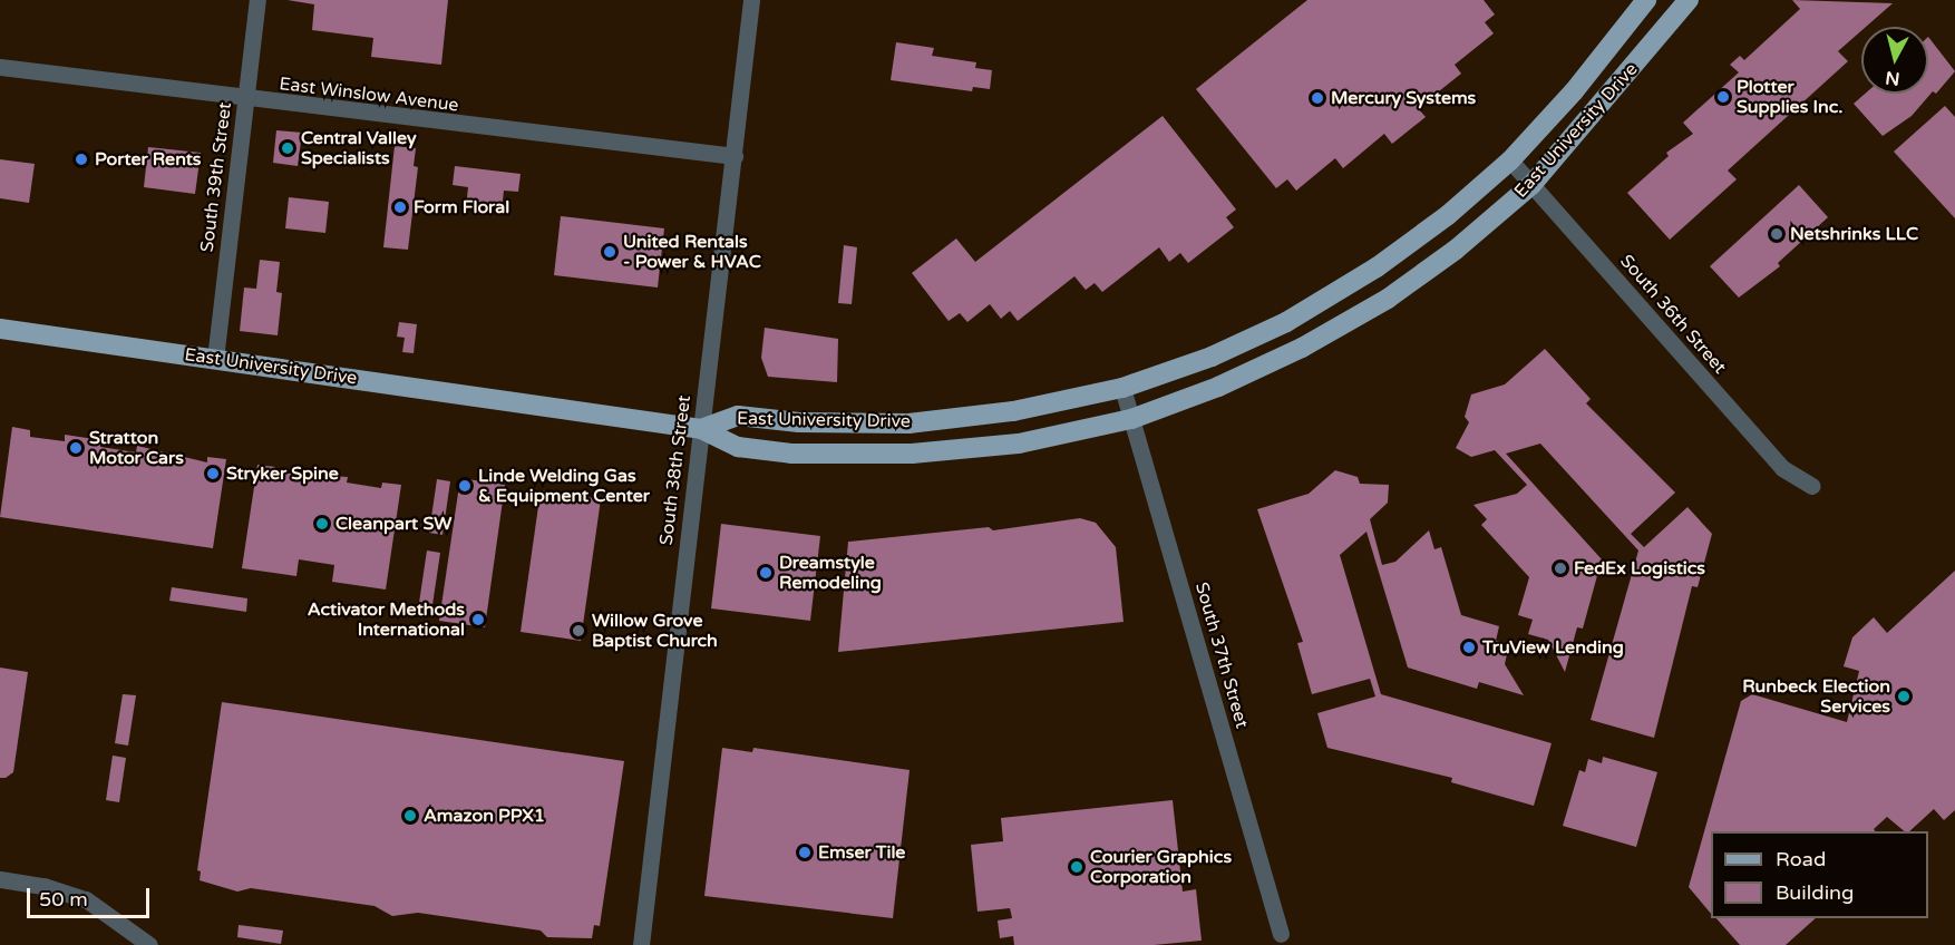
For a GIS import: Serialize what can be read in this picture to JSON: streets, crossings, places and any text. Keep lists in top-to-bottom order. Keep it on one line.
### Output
{"streets":{"main road":["East University Drive"],"street":["East Winslow Avenue","South 39th Street","South 36th Street","South 38th Street","South 37th Street"]},"crossings":[["East Winslow Avenue","South 39th Street"],["East Winslow Avenue","South 38th Street"],["East University Drive","South 39th Street"],["East University Drive","South 36th Street"],["East University Drive","South 38th Street"],["East University Drive","South 37th Street"]],"places":["Plotter Supplies Inc.","Mercury Systems","Central Valley Specialists","Porter Rents","Form Floral","Netshrinks LLC","United Rentals - Power & HVAC","Stratton Motor Cars","Stryker Spine","Linde Welding Gas & Equipment Center","Cleanpart SW","FedEx Logistics","Dreamstyle Remodeling","Activator Methods International","Willow Grove Baptist Church","TruView Lending","Runbeck Election Services","Amazon PPX1","Emser Tile","Courier Graphics Corporation"],"legend":["Road","Building"],"scale_bar":"50 m","north":"bottom"}
